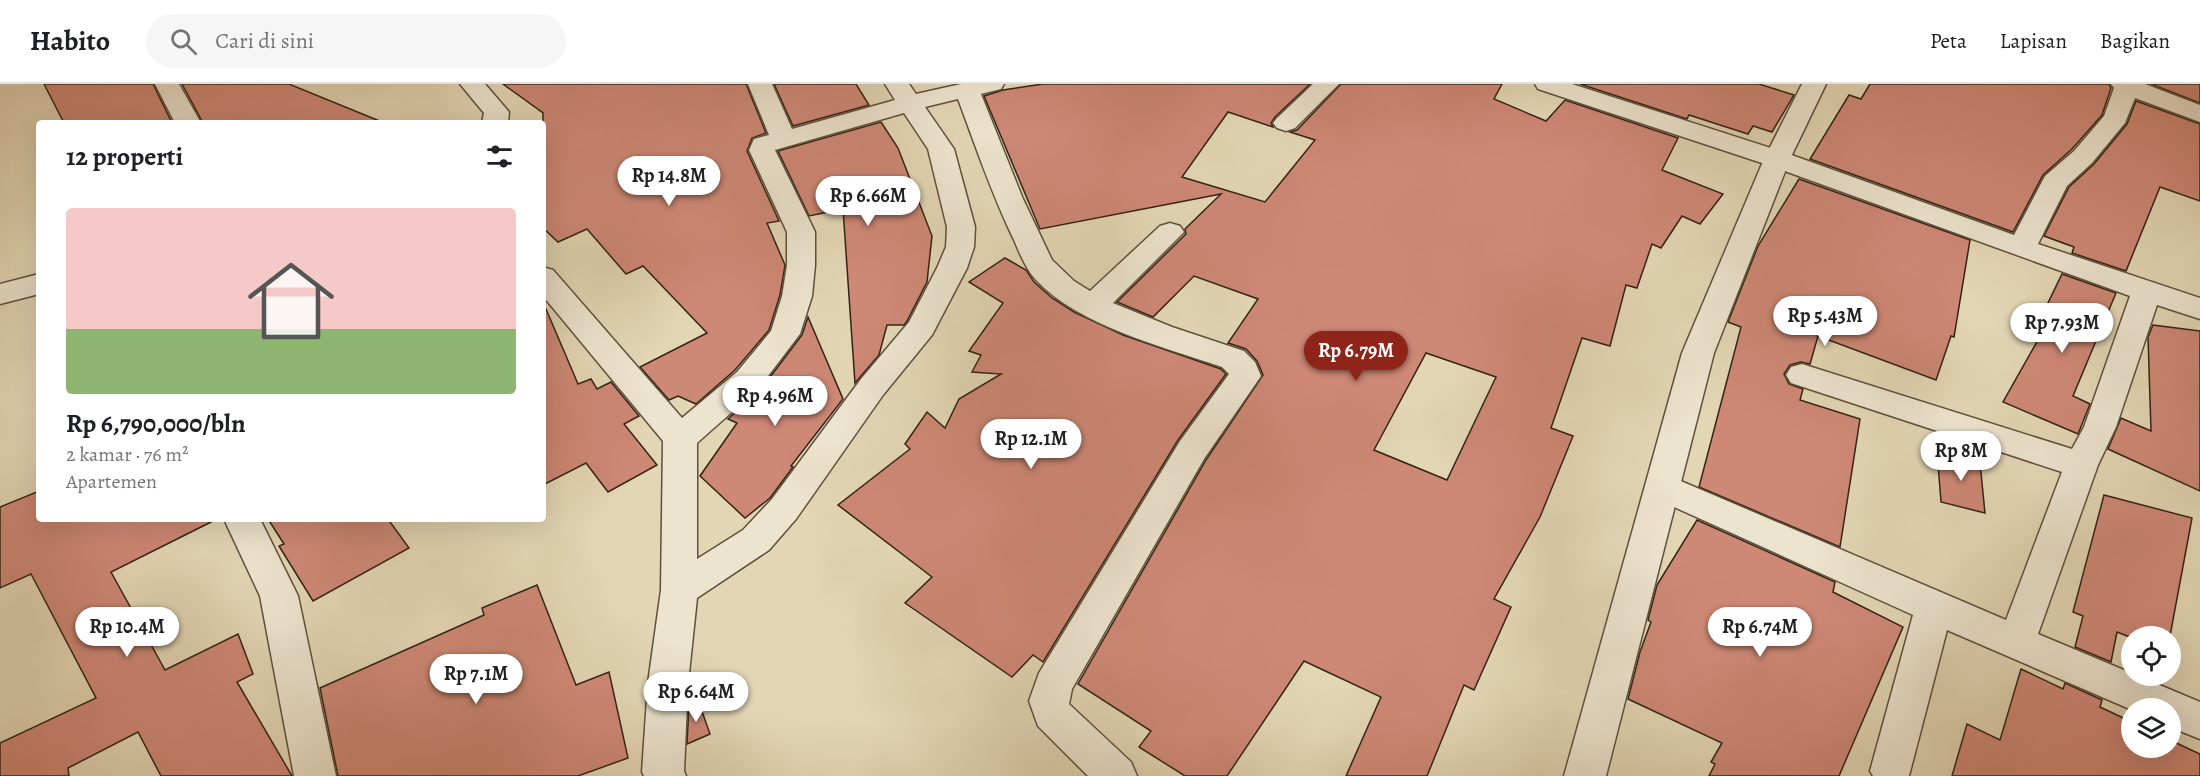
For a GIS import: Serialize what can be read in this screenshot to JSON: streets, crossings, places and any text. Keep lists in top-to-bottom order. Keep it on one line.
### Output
{"page":{"header":"Habito","search":"Cari di sini","nav":["Peta","Lapisan","Bagikan"],"heading":"12 properti","price":["Rp 14.8M","Rp 6.66M","Rp 5.43M","Rp 7.93M","Rp 6.79M","Rp 4.96M","Rp 12.1M","Rp 8M","Rp 10.4M","Rp 6.74M","Rp 7.1M","Rp 6.64M"],"list":[{"name":"Rp 6,790,000/bln","note":"2 kamar · 76 m² · Apartemen"}]}}
